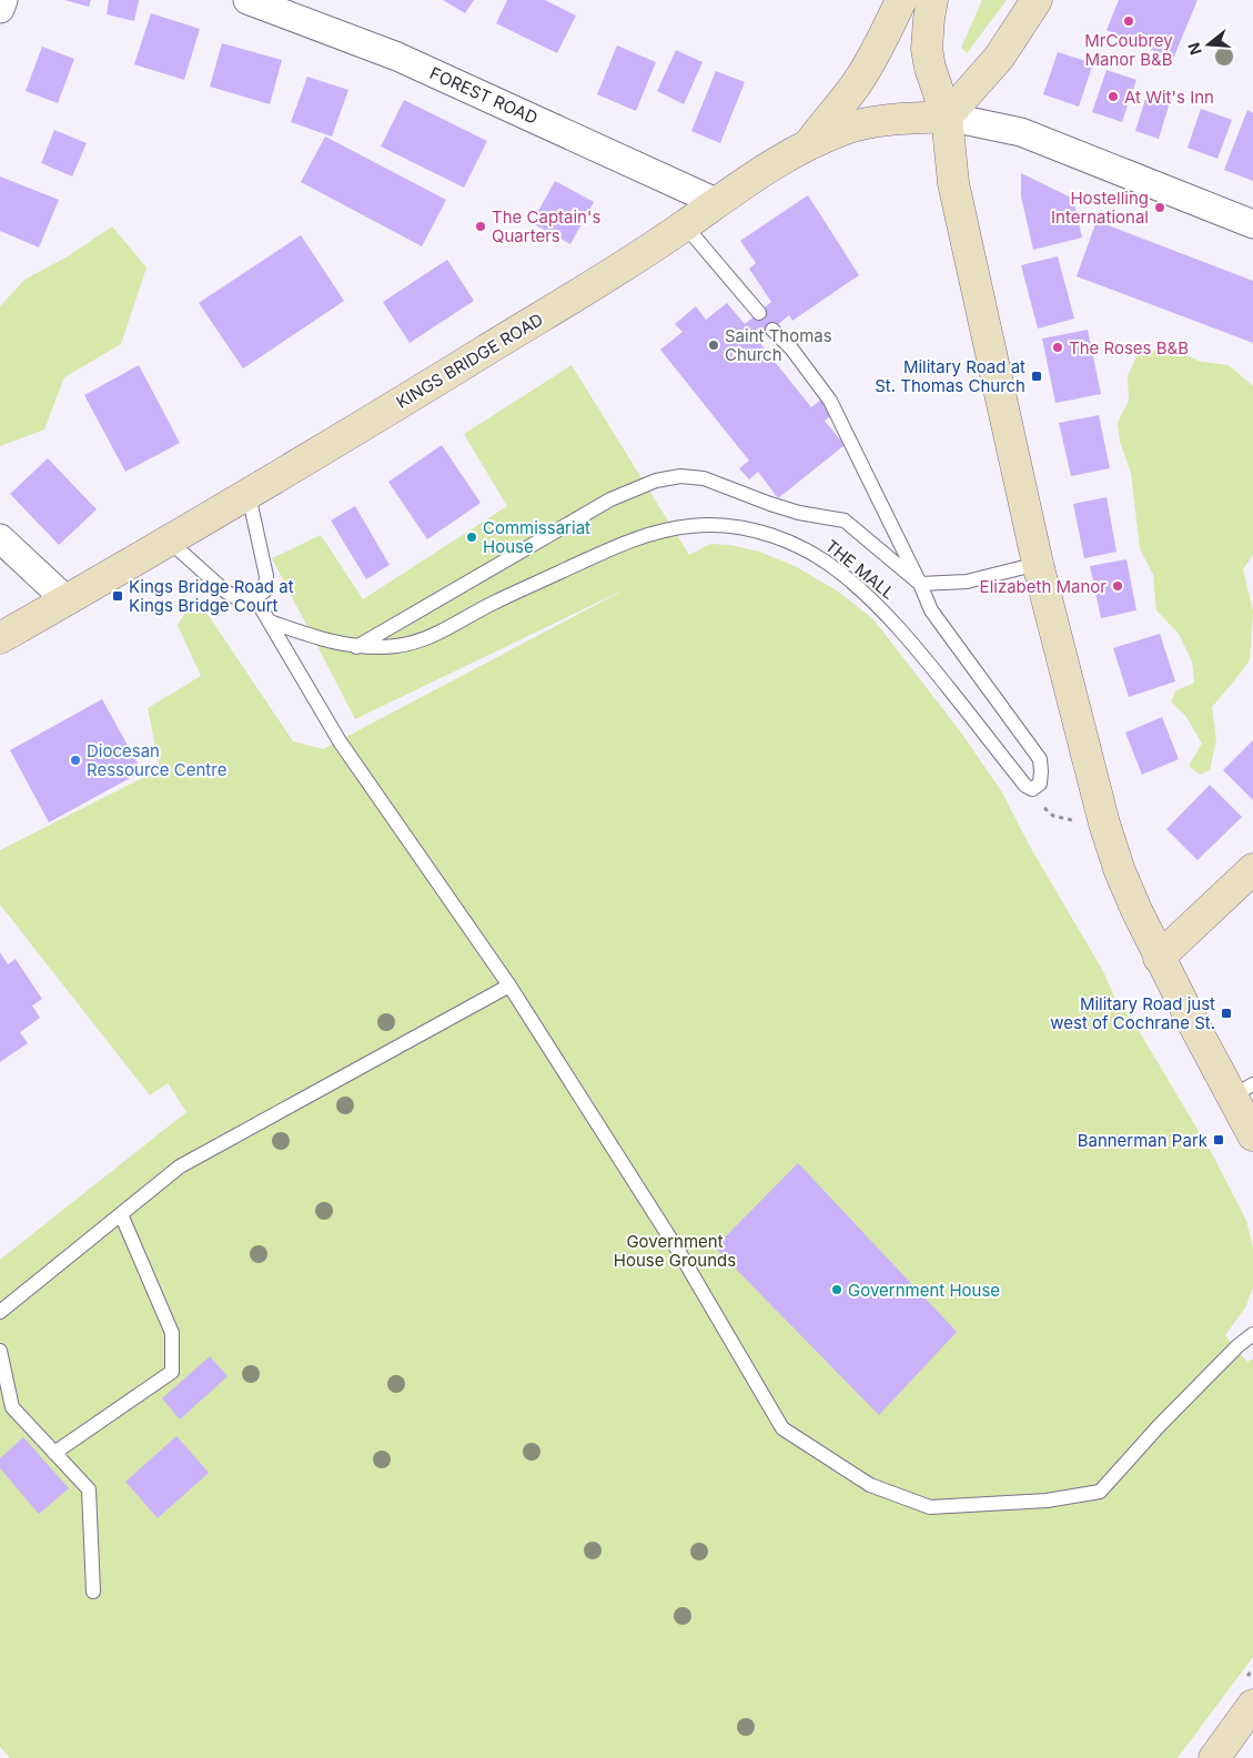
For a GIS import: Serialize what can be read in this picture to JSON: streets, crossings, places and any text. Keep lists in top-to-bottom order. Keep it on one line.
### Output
{"streets":{"main road":["KINGS BRIDGE ROAD"],"street":["FOREST ROAD"],"lane":["THE MALL"]},"crossings":[["FOREST ROAD","KINGS BRIDGE ROAD"]],"parks":["Government House Grounds"],"places":{"other":["MrCoubrey Manor B&B","At Wit's Inn","Hostelling International","The Captain's Quarters","Saint Thomas Church","The Roses B&B","Commissariat House","Elizabeth Manor","Diocesan Ressource Centre","Government House"],"transit":["Military Road at St. Thomas Church","Kings Bridge Road at Kings Bridge Court","Military Road just west of Cochrane St.","Bannerman Park"]},"north":"left"}
